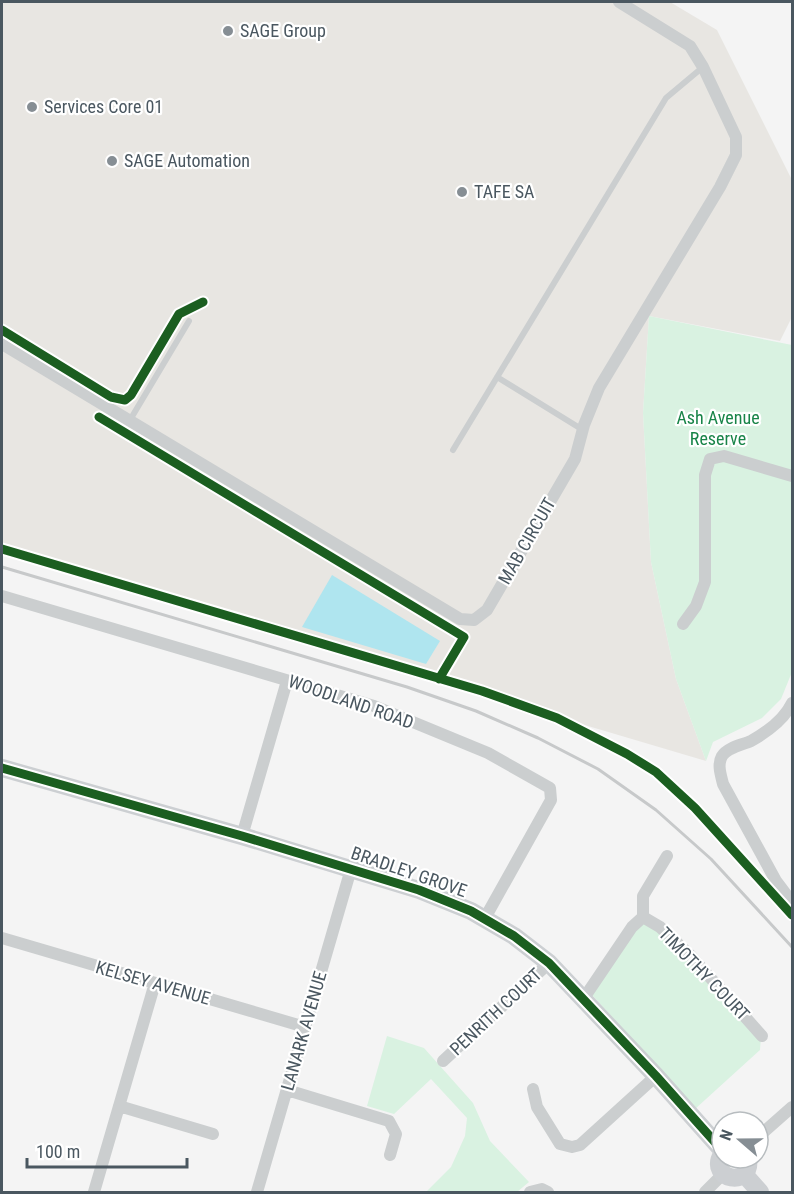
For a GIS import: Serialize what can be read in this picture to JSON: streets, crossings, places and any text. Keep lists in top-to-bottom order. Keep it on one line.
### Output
{"streets":{"street":["MAB CIRCUIT","WOODLAND ROAD","BRADLEY GROVE","TIMOTHY COURT","KELSEY AVENUE","PENRITH COURT","LANARK AVENUE"]},"crossings":[["WOODLAND ROAD","BRADLEY GROVE"],["BRADLEY GROVE","TIMOTHY COURT"],["BRADLEY GROVE","PENRITH COURT"],["BRADLEY GROVE","LANARK AVENUE"],["KELSEY AVENUE","LANARK AVENUE"]],"parks":["Ash Avenue Reserve"],"places":["SAGE Group","Services Core 01","SAGE Automation","TAFE SA"],"scale_bar":"100 m","north":"left"}
